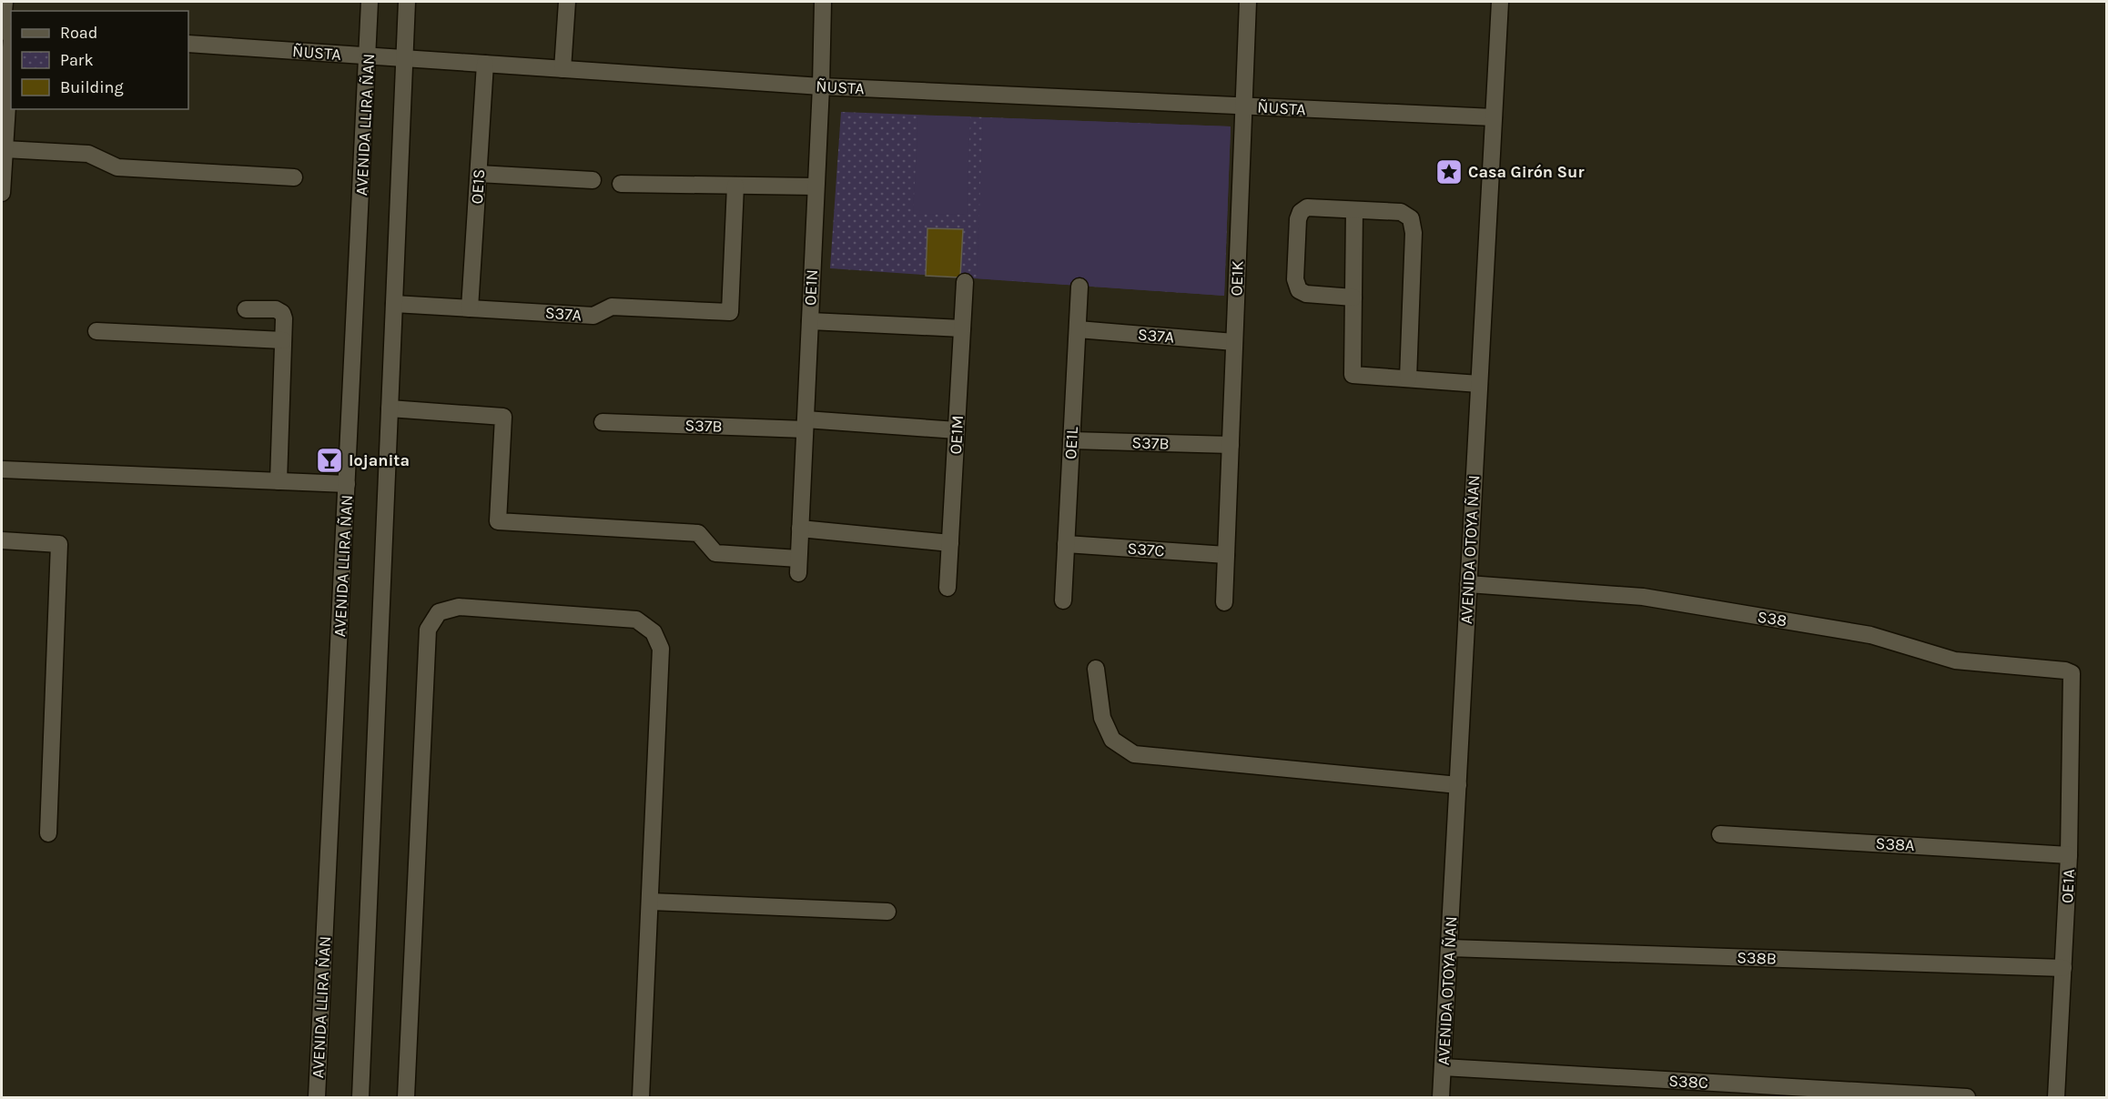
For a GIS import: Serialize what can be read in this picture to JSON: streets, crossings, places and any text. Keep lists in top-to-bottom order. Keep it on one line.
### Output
{"streets":{"street":["ÑUSTA","AVENIDA LLIRA ÑAN","OE1S","OE1K","OE1N","S37A","S37B","OE1M","OE1L","S37C","AVENIDA OTOYA ÑAN","S38","S38A","OE1A","S38B","S38C"]},"crossings":[["ÑUSTA","AVENIDA LLIRA ÑAN"],["ÑUSTA","OE1S"],["ÑUSTA","OE1K"],["ÑUSTA","OE1N"],["ÑUSTA","AVENIDA OTOYA ÑAN"],["OE1S","S37A"],["OE1K","S37A"],["OE1K","S37B"],["OE1K","S37C"],["OE1N","S37B"],["S37A","OE1L"],["S37B","OE1M"],["S37B","OE1L"],["OE1L","S37C"],["AVENIDA OTOYA ÑAN","S38"],["AVENIDA OTOYA ÑAN","S38B"],["AVENIDA OTOYA ÑAN","S38C"],["S38","OE1A"],["S38A","OE1A"],["OE1A","S38B"]],"places":{"place":["Casa Girón Sur"],"bar":["lojanita"]},"legend":["Road","Park","Building"]}
